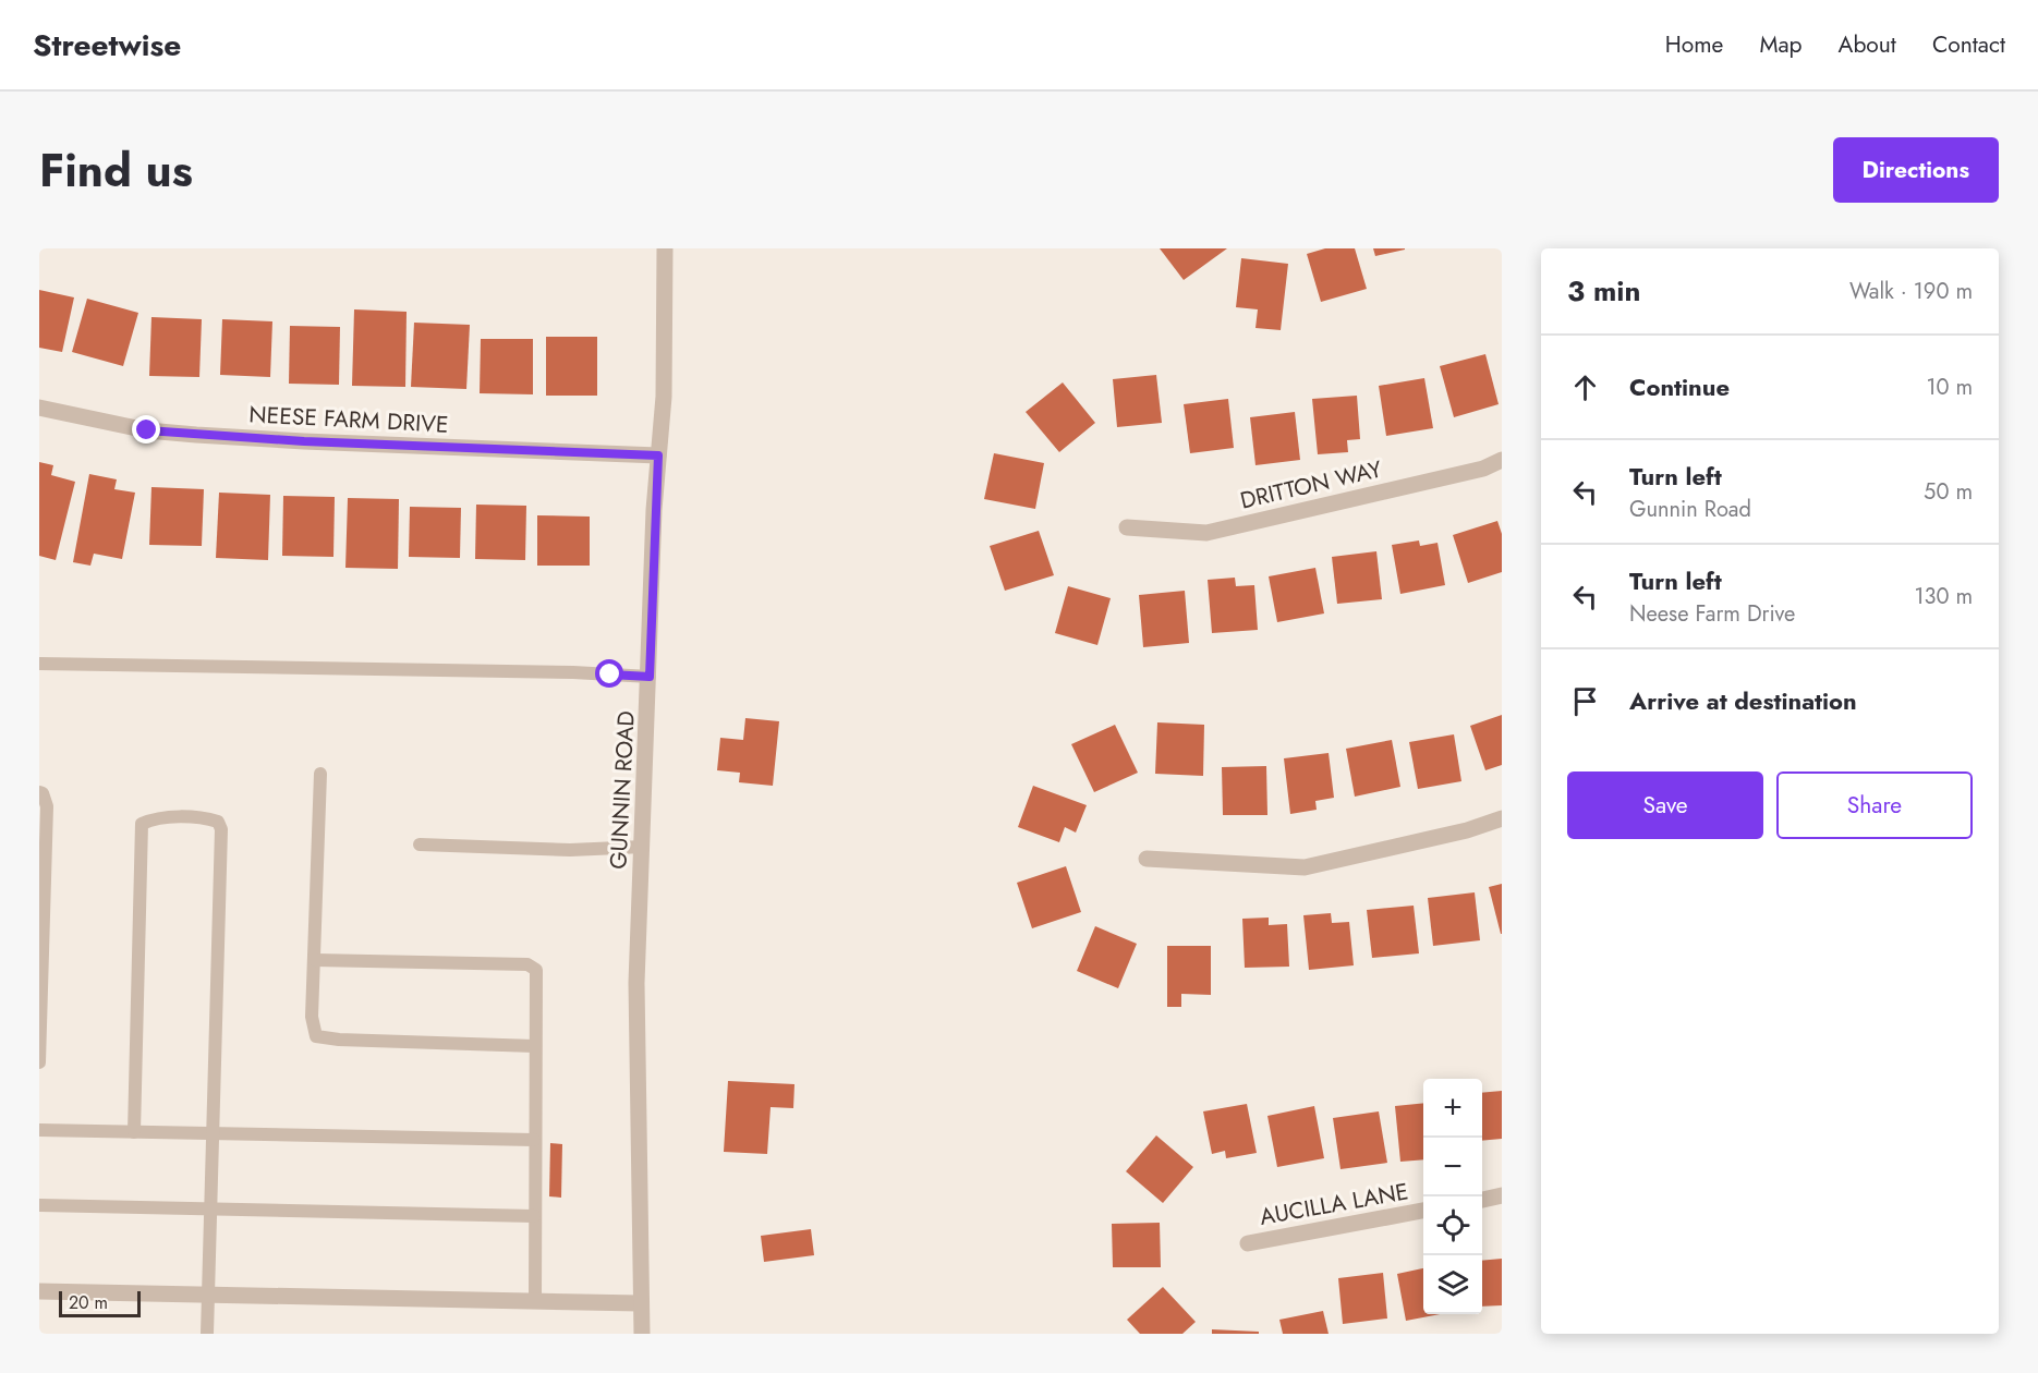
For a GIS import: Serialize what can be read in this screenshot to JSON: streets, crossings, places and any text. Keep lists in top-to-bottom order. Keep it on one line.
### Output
{"streets":{"street":["NEESE FARM DRIVE","DRITTON WAY","GUNNIN ROAD","AUCILLA LANE"]},"crossings":[["NEESE FARM DRIVE","GUNNIN ROAD"]],"scale_bar":"20 m","page":{"header":"Streetwise","nav":["Home","Map","About","Contact"],"title":"Find us","buttons":["Directions",["Save","Share"]],"heading":["3 min","Walk · 190 m"],"list":[["Continue","10 m"],["Turn left","Gunnin Road","50 m"],["Turn left","Neese Farm Drive","130 m"],"Arrive at destination"],"map_buttons":["+","−"],"scale":"20 m"}}
